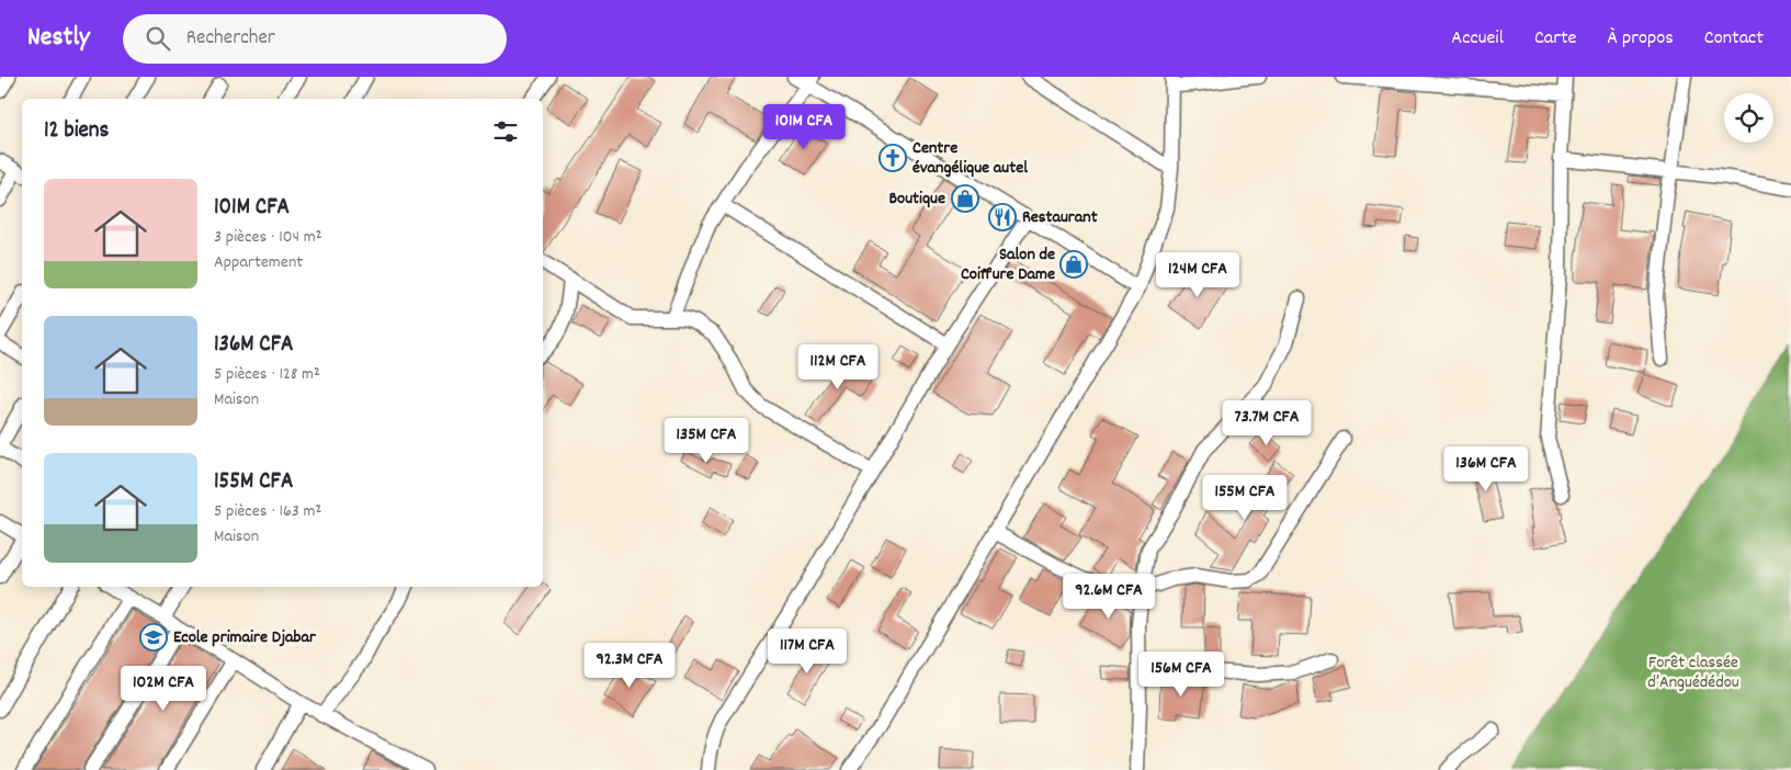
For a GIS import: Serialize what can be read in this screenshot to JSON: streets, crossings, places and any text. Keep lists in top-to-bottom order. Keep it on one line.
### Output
{"parks":["Forêt classée d’Anguédédou"],"places":{"church":["Centre évangélique autel"],"shop":["Boutique","Salon de Coiffure Dame"],"restaurant":["Restaurant"],"school or university":["Ecole primaire Djabar"]},"page":{"header":"Nestly","search":"Rechercher","nav":["Accueil","Carte","À propos","Contact"],"heading":"12 biens","price":["101M CFA","124M CFA","112M CFA","73.7M CFA","135M CFA","136M CFA","155M CFA","92.6M CFA","117M CFA","92.3M CFA","156M CFA","102M CFA"],"list":[{"name":"101M CFA","note":"3 pièces · 104 m² · Appartement"},{"name":"136M CFA","note":"5 pièces · 128 m² · Maison"},{"name":"155M CFA","note":"5 pièces · 163 m² · Maison"}]}}
